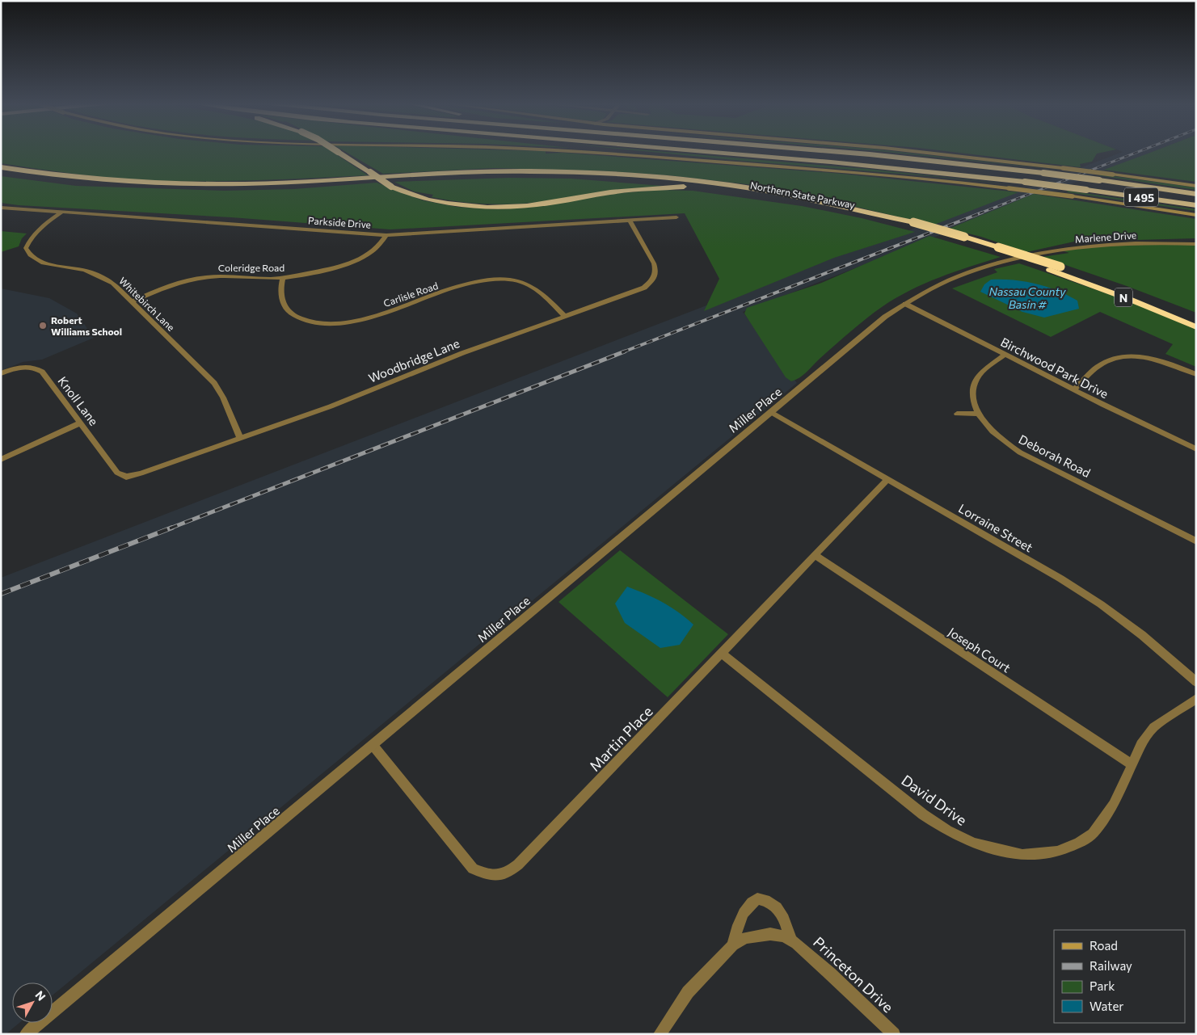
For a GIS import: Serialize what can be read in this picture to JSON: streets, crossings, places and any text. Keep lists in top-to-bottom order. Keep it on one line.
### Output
{"streets":{"highway":["Northern State Parkway","I 495","N"],"street":["Parkside Drive","Marlene Drive","Coleridge Road","Carlisle Road","Whitebirch Lane","Woodbridge Lane","Birchwood Park Drive","Knoll Lane","Miller Place","Deborah Road","Lorraine Street","Joseph Court","Martin Place","David Drive","Princeton Drive"]},"crossings":[["Parkside Drive","Coleridge Road"],["Parkside Drive","Whitebirch Lane"],["Parkside Drive","Woodbridge Lane"],["Marlene Drive","Miller Place"],["Coleridge Road","Carlisle Road"],["Coleridge Road","Whitebirch Lane"],["Carlisle Road","Woodbridge Lane"],["Whitebirch Lane","Woodbridge Lane"],["Woodbridge Lane","Knoll Lane"],["Birchwood Park Drive","Miller Place"],["Birchwood Park Drive","Deborah Road"],["Miller Place","Lorraine Street"],["Miller Place","Martin Place"],["Lorraine Street","Martin Place"],["Joseph Court","Martin Place"],["Joseph Court","David Drive"],["Martin Place","David Drive"]],"water":["Nassau County Basin #"],"places":["Robert Williams School"],"legend":["Road","Railway","Park","Water"],"north":"top right"}
